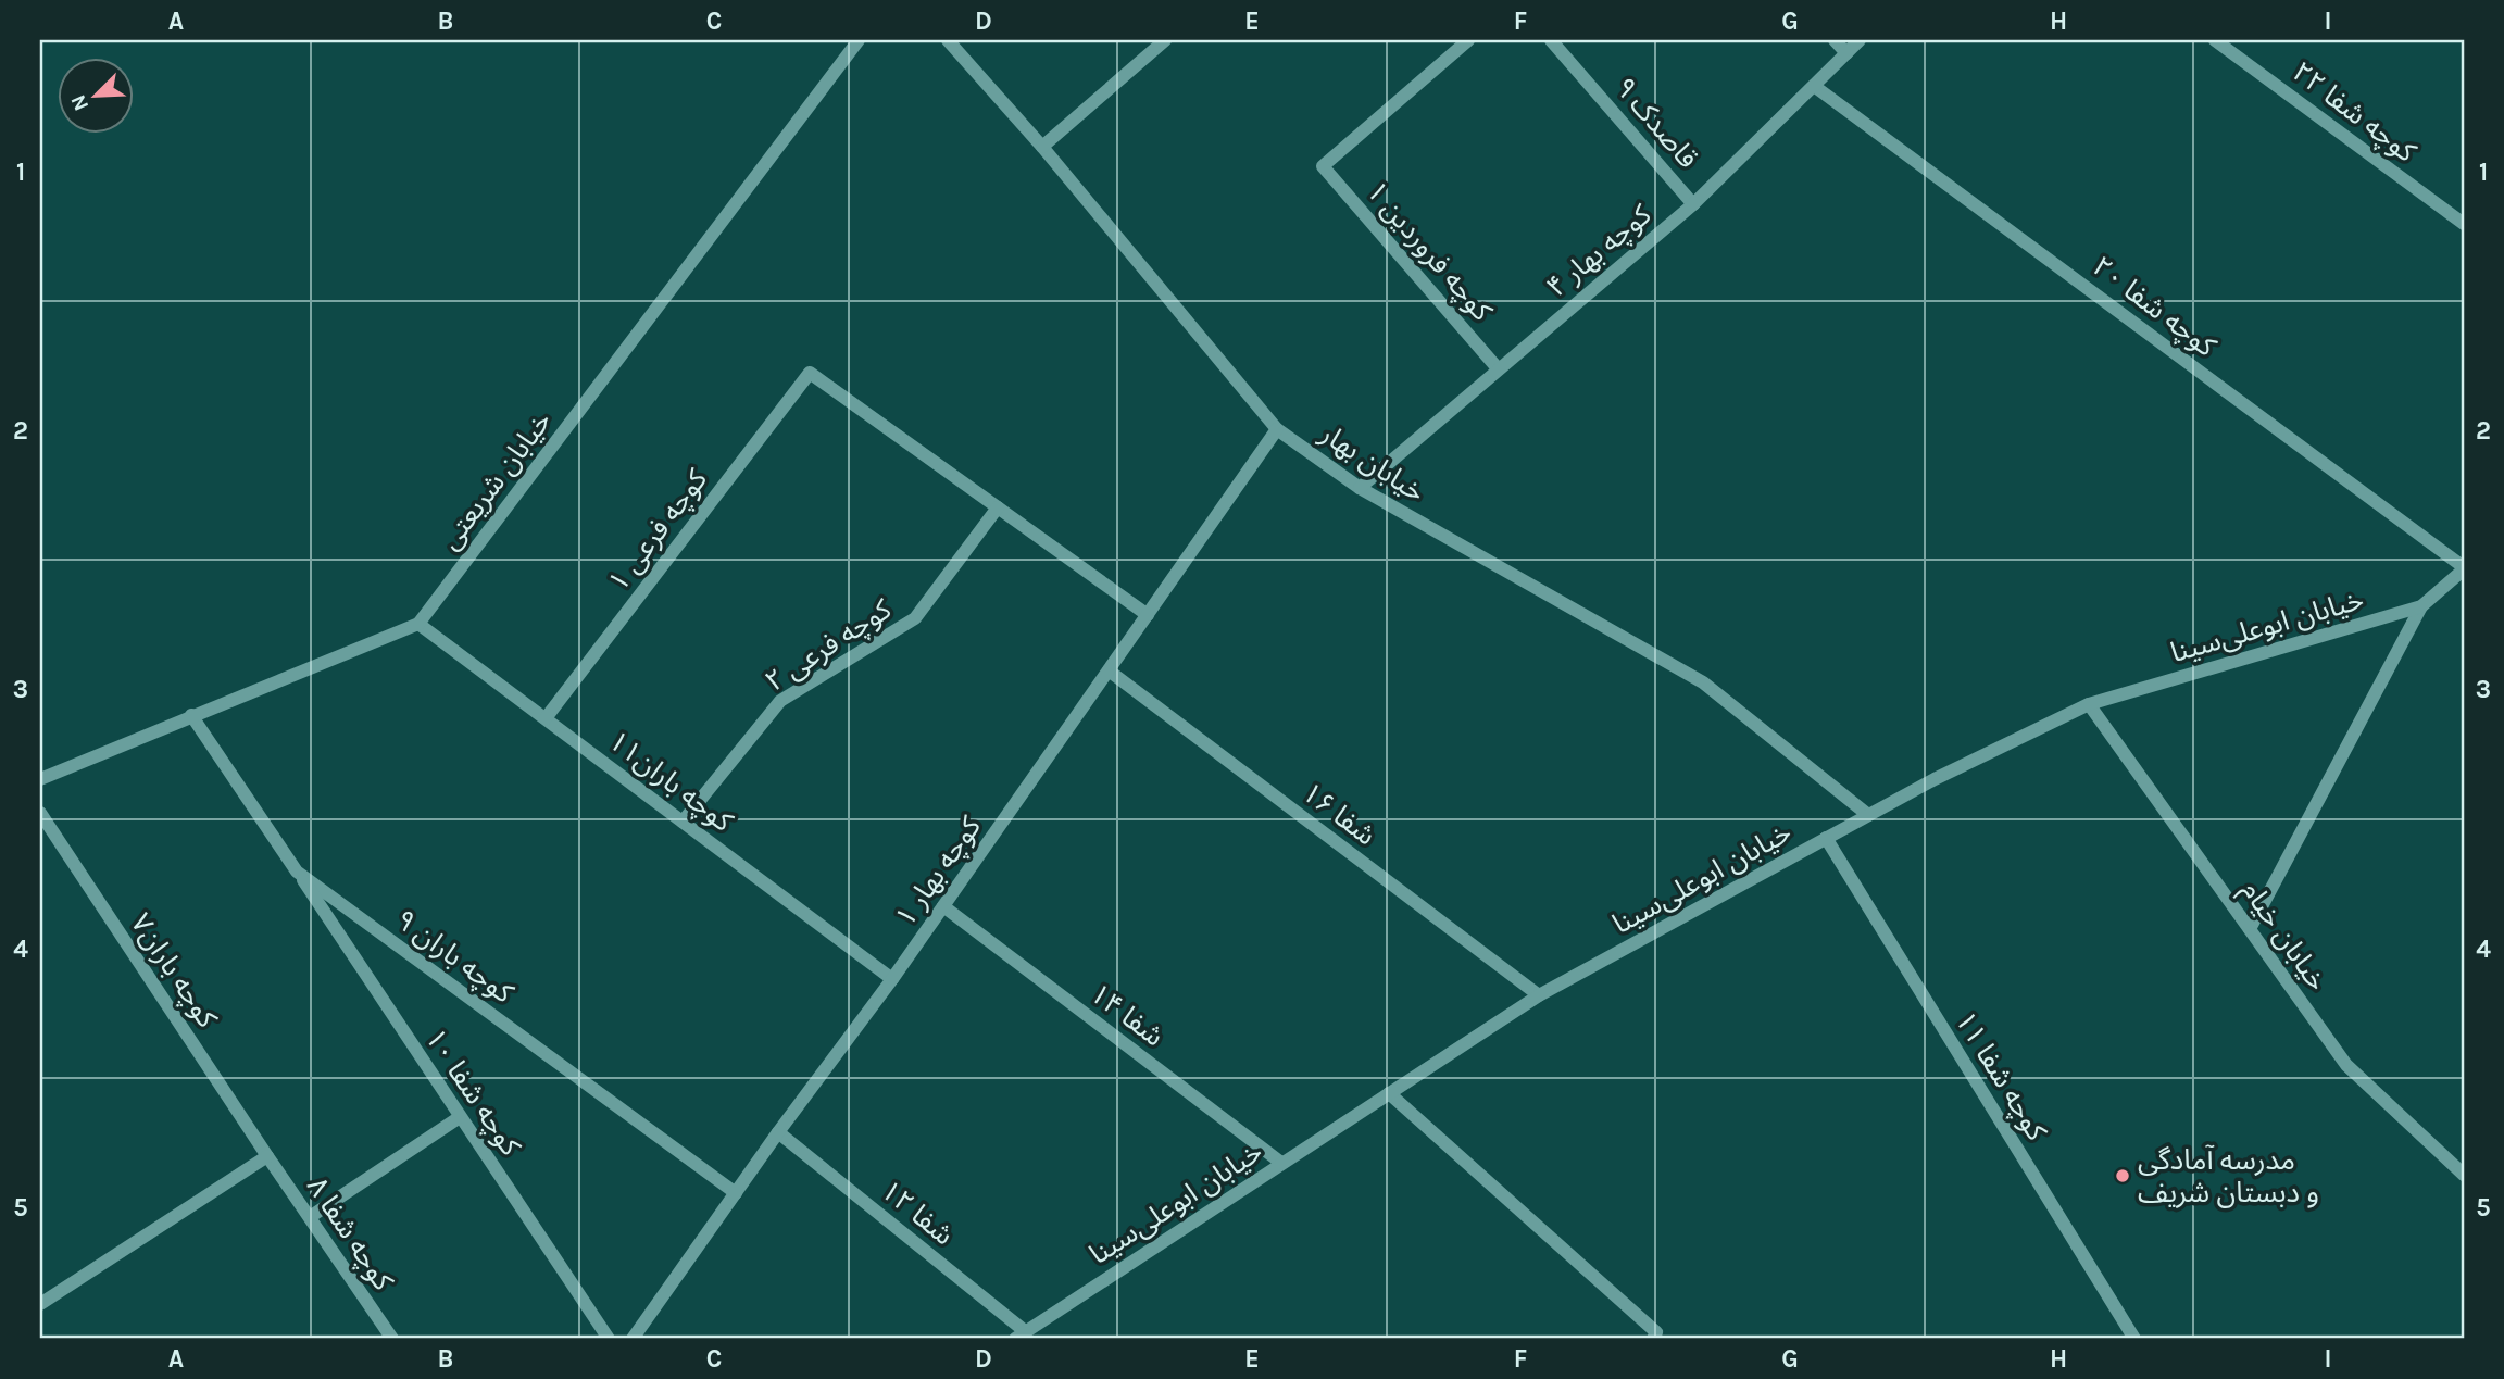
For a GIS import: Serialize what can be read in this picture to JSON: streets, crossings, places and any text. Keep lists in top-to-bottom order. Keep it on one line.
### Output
{"streets":{"street":["کوچه شفا ۲۲","قاصدک ۹","کوچه فروردین ۱","کوچه بهار ۴","کوچه شفا ۲۰","خیابان بهار","خیابان شریعتی","کوچه فرعی ۱","خیابان ابوعلی‌سینا","کوچه فرعی ۲","کوچه باران۱۱","شفا ۱۶","کوچه بهار ۱","خیابان خیام","کوچه باران ۹","کوچه باران۷","شفا ۱۴","کوچه شفا ۱۱","کوچه شفا ۱۰","شفا ۱۲","کوچه شفا ۸"]},"crossings":[["قاصدک ۹","کوچه بهار ۴"],["کوچه فروردین ۱","کوچه بهار ۴"],["کوچه بهار ۴","کوچه شفا ۲۰"],["کوچه بهار ۴","خیابان بهار"],["کوچه شفا ۲۰","خیابان ابوعلی‌سینا"],["خیابان بهار","خیابان ابوعلی‌سینا"],["خیابان بهار","کوچه بهار ۱"],["خیابان شریعتی","کوچه باران۱۱"],["کوچه فرعی ۱","کوچه فرعی ۲"],["کوچه فرعی ۱","کوچه باران۱۱"],["خیابان ابوعلی‌سینا","شفا ۱۶"],["خیابان ابوعلی‌سینا","خیابان خیام"],["خیابان ابوعلی‌سینا","شفا ۱۴"],["خیابان ابوعلی‌سینا","کوچه شفا ۱۱"],["خیابان ابوعلی‌سینا","شفا ۱۲"],["کوچه فرعی ۲","کوچه باران۱۱"],["کوچه باران۱۱","کوچه بهار ۱"],["شفا ۱۶","کوچه بهار ۱"],["کوچه بهار ۱","کوچه باران ۹"],["کوچه بهار ۱","شفا ۱۴"],["کوچه بهار ۱","شفا ۱۲"],["کوچه باران ۹","کوچه شفا ۱۰"],["کوچه باران۷","کوچه شفا ۸"]],"places":["مدرسه آمادگی و دبستان شریف"],"north":"bottom left","grid":{"columns":["A","B","C","D","E","F","G","H","I"],"rows":["1","2","3","4","5"]}}
